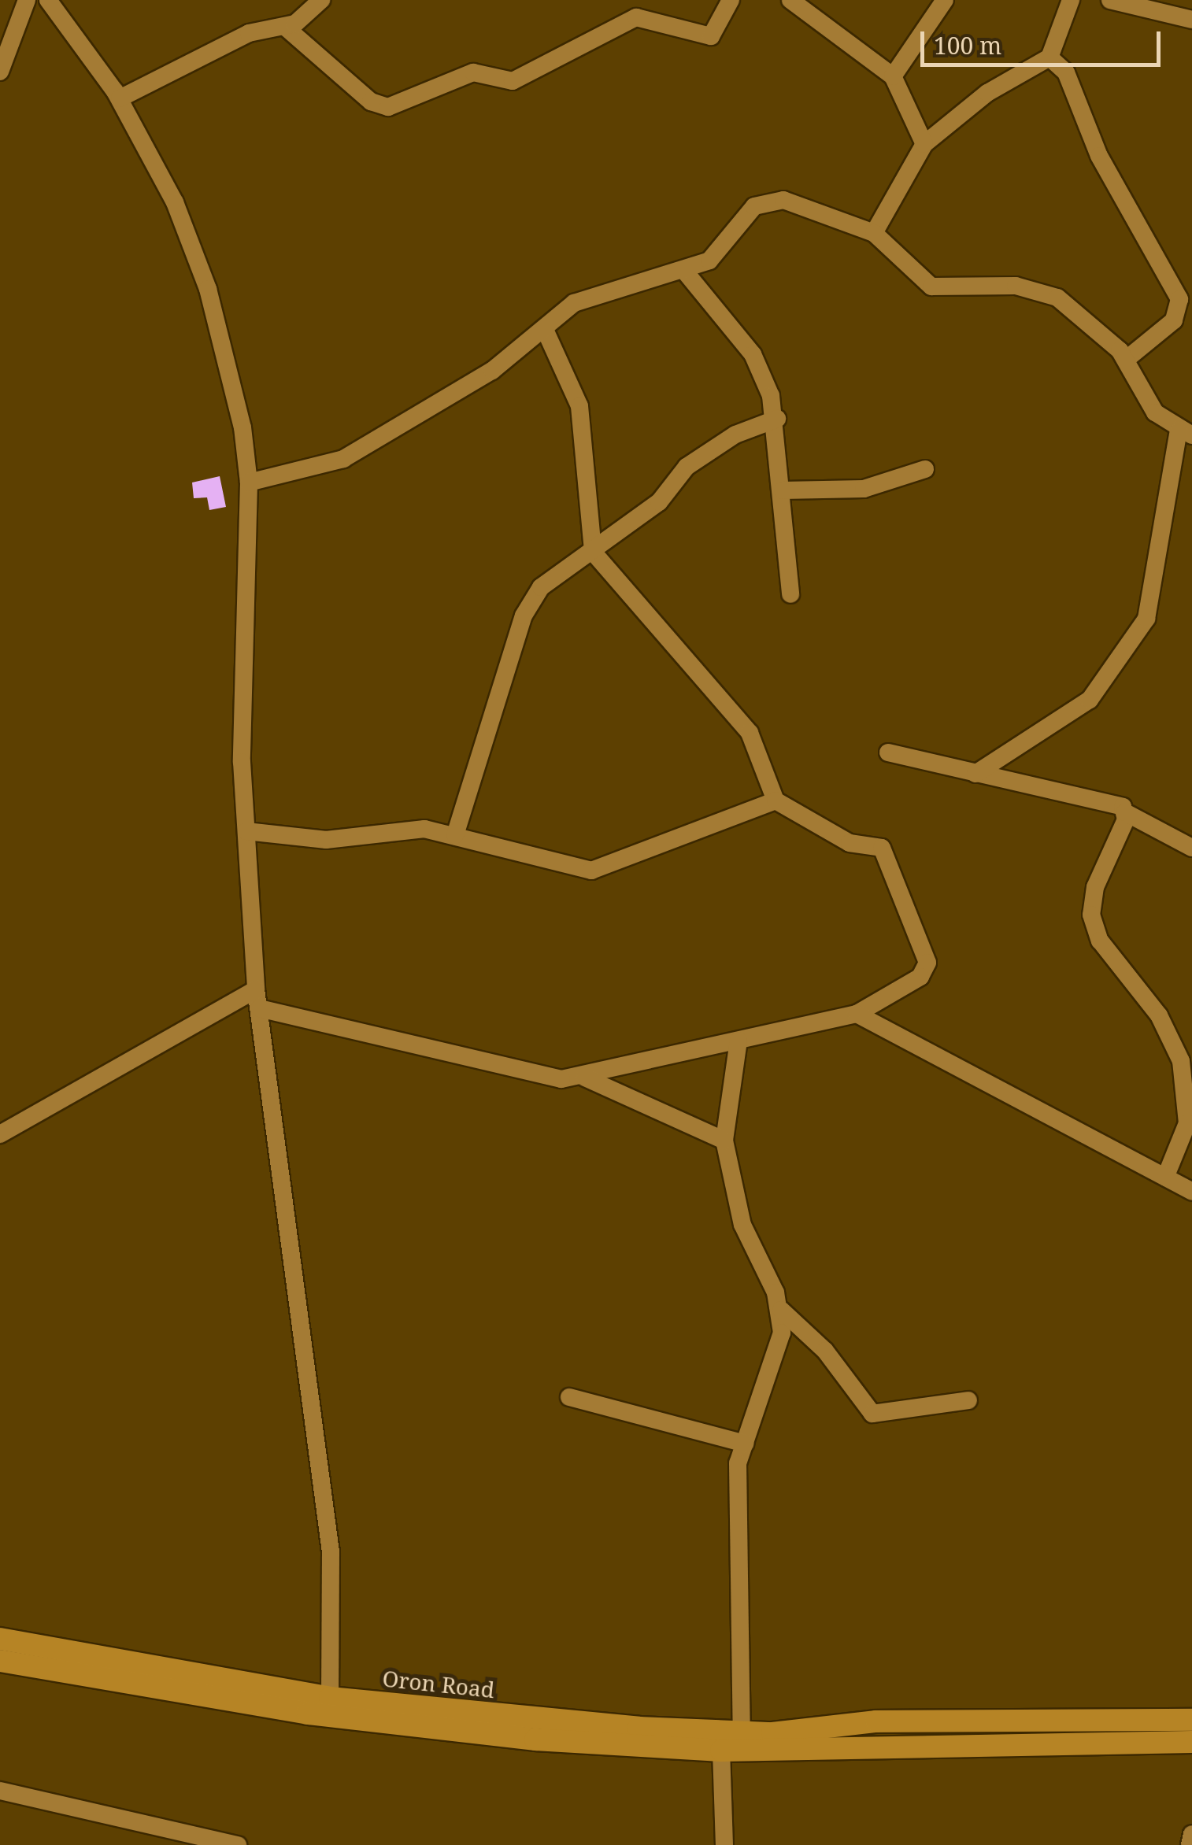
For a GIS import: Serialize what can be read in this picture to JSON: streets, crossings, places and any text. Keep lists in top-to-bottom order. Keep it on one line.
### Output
{"streets":{"highway":["Oron Road"]},"scale_bar":"100 m"}
